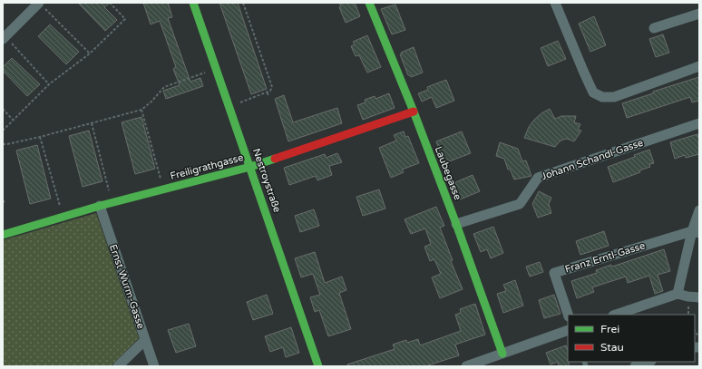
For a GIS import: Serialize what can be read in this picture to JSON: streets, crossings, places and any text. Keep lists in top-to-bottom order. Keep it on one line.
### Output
{"streets":{"street":["Johann Schandl-Gasse","Freiligrathgasse","Laubegasse","Nestroystraße","Franz Erntl-Gasse","Ernst Wurm-Gasse"]},"crossings":[["Johann Schandl-Gasse","Laubegasse"],["Freiligrathgasse","Laubegasse"],["Freiligrathgasse","Nestroystraße"],["Freiligrathgasse","Ernst Wurm-Gasse"]],"legend":["Frei","Stau"]}
